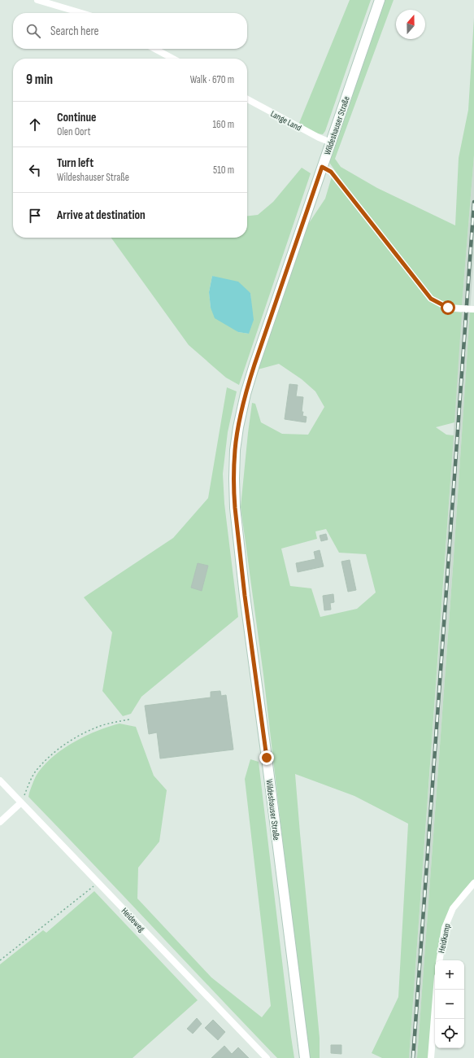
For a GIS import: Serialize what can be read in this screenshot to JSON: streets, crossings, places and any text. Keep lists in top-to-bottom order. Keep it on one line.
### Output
{"streets":{"main road":["Wildeshauser Straße"],"street":["Lange Land","Heideweg","Heidkamp"]},"crossings":[["Lange Land","Wildeshauser Straße"]],"north":"top","page":{"search":"Search here","heading":["9 min","Walk · 670 m"],"list":[["Continue","Olen Oort","160 m"],["Turn left","Wildeshauser Straße","510 m"],"Arrive at destination"],"map_buttons":["+","−"]}}
